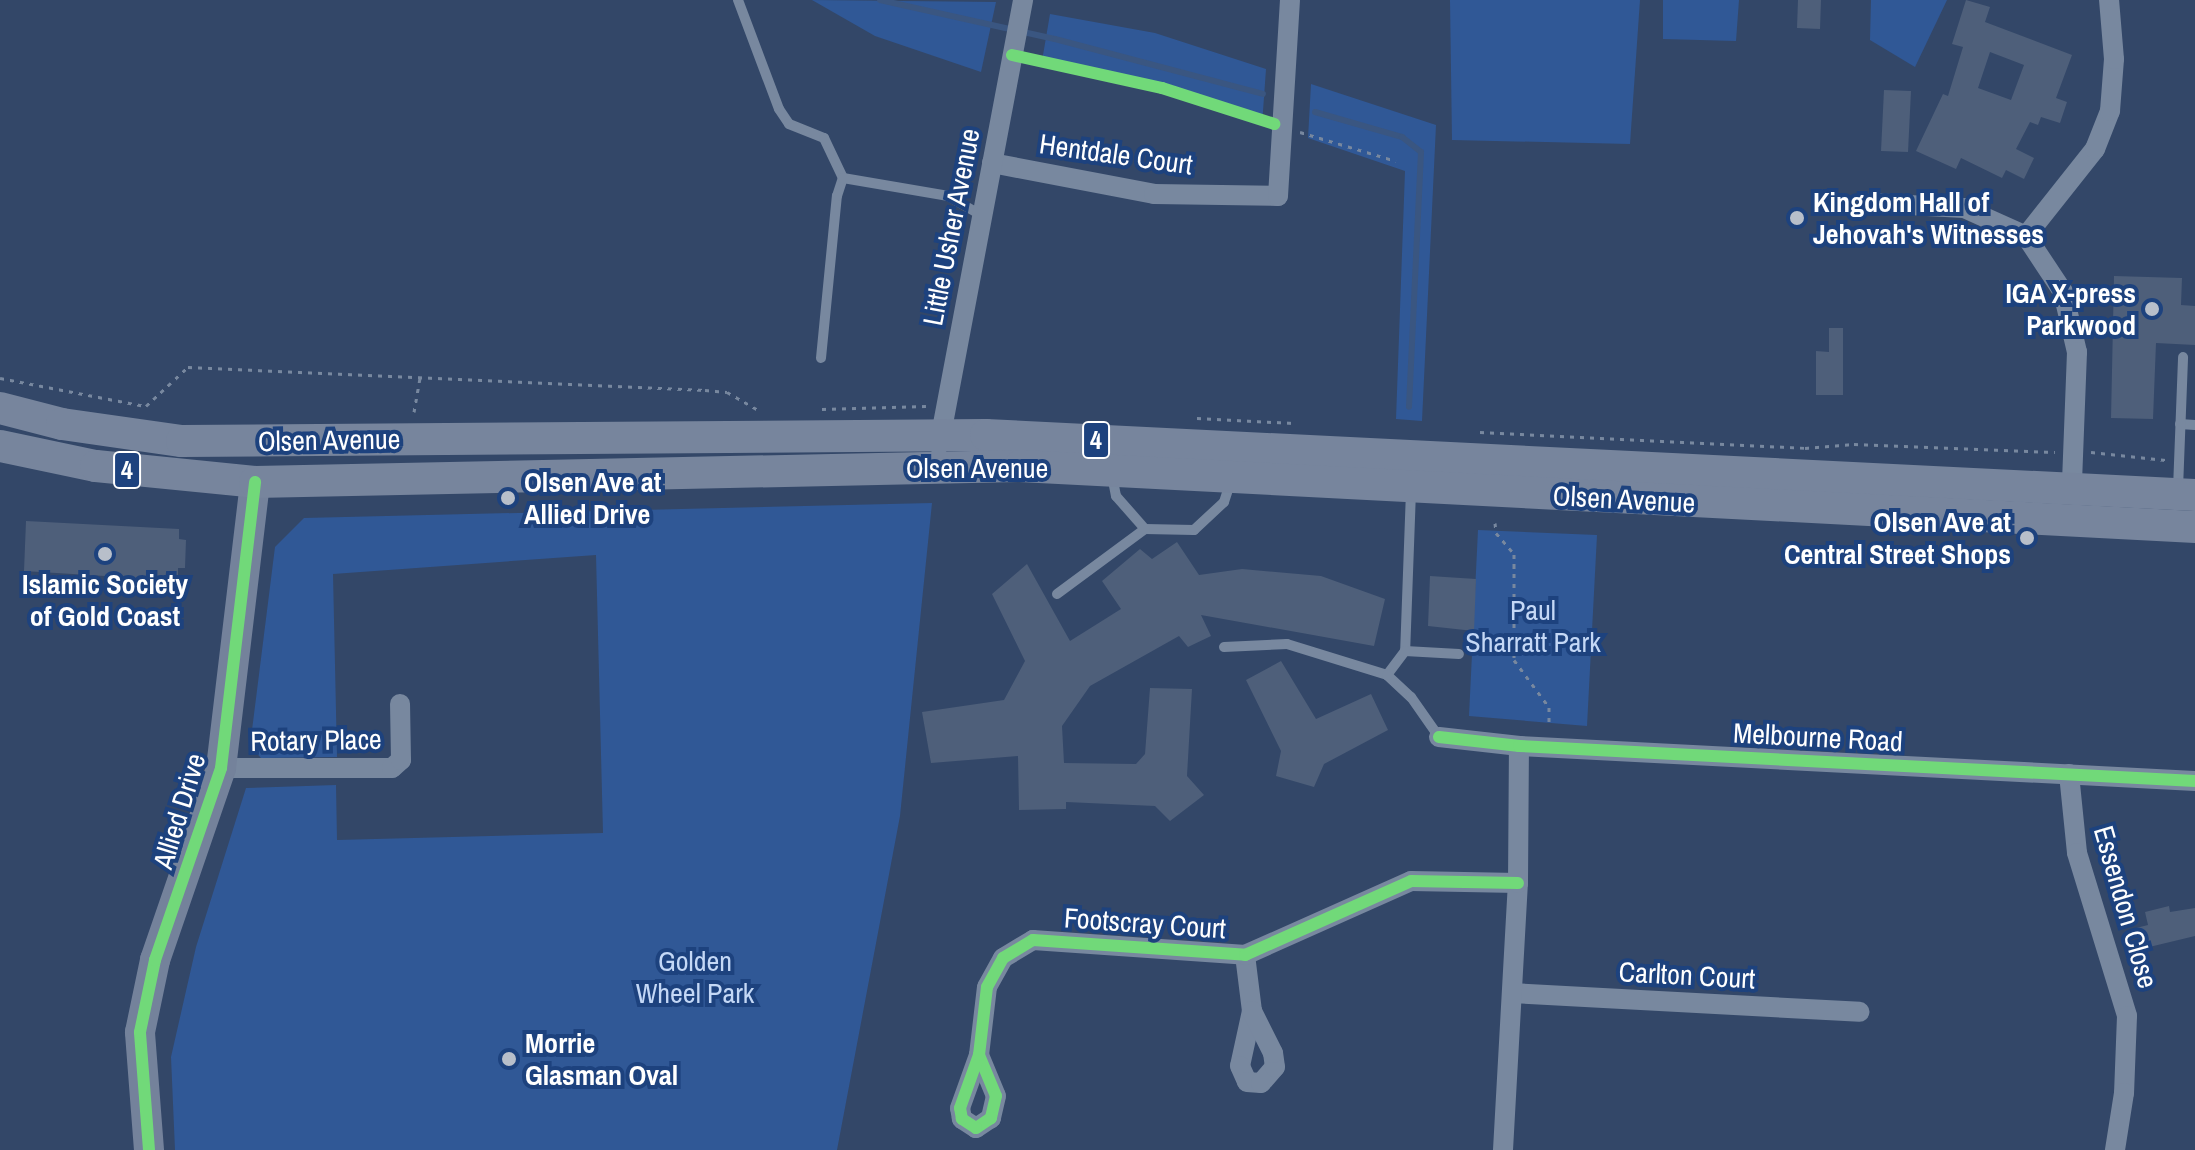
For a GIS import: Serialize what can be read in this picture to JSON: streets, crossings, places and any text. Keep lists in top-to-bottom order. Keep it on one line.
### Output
{"streets":{"main road":["Olsen Avenue","4"],"street":["Hentdale Court","Little Usher Avenue","Melbourne Road","Rotary Place","Allied Drive","Essendon Close","Footscray Court","Carlton Court"]},"crossings":[["Hentdale Court","Little Usher Avenue"],["Little Usher Avenue","Olsen Avenue"],["Olsen Avenue","Allied Drive"],["Melbourne Road","Essendon Close"],["Rotary Place","Allied Drive"]],"parks":["Paul Sharratt Park","Golden Wheel Park"],"places":["Kingdom Hall of Jehovah's Witnesses","IGA X-press Parkwood","Olsen Ave at Allied Drive","Olsen Ave at Central Street Shops","Islamic Society of Gold Coast","Morrie Glasman Oval"]}
